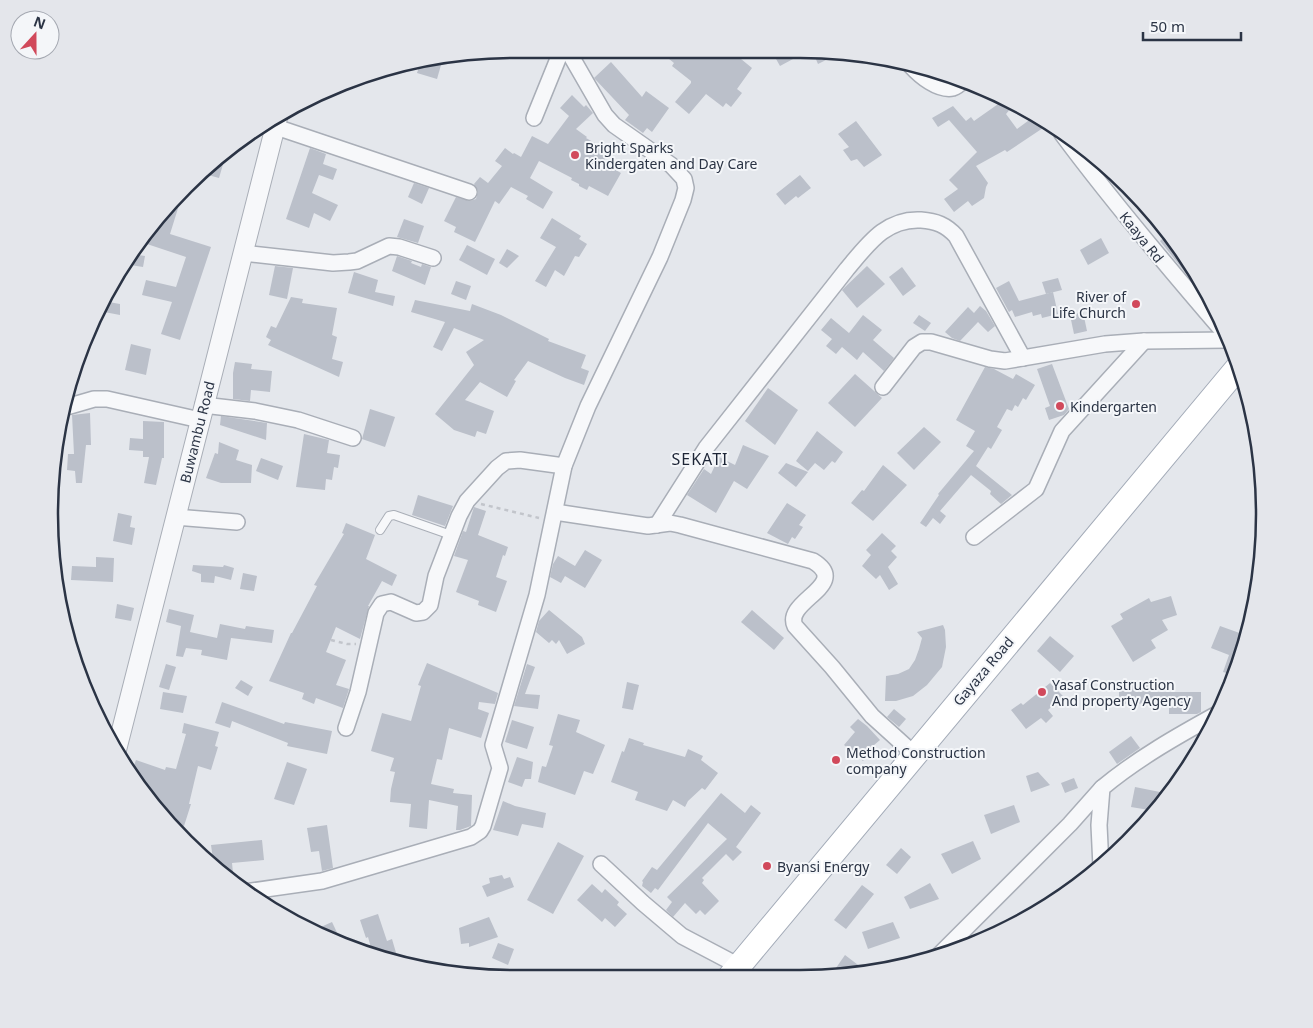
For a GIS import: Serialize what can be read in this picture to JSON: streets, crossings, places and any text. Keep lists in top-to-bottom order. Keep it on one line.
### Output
{"streets":{"main road":["Gayaza Road"],"street":["Kaaya Rd","Buwambu Road"]},"districts":["SEKATI"],"places":["Bright Sparks Kindergaten and Day Care","River of Life Church","Kindergarten","Yasaf Construction And property Agency","Method Construction company","Byansi Energy"],"scale_bar":"50 m","north":"top"}
